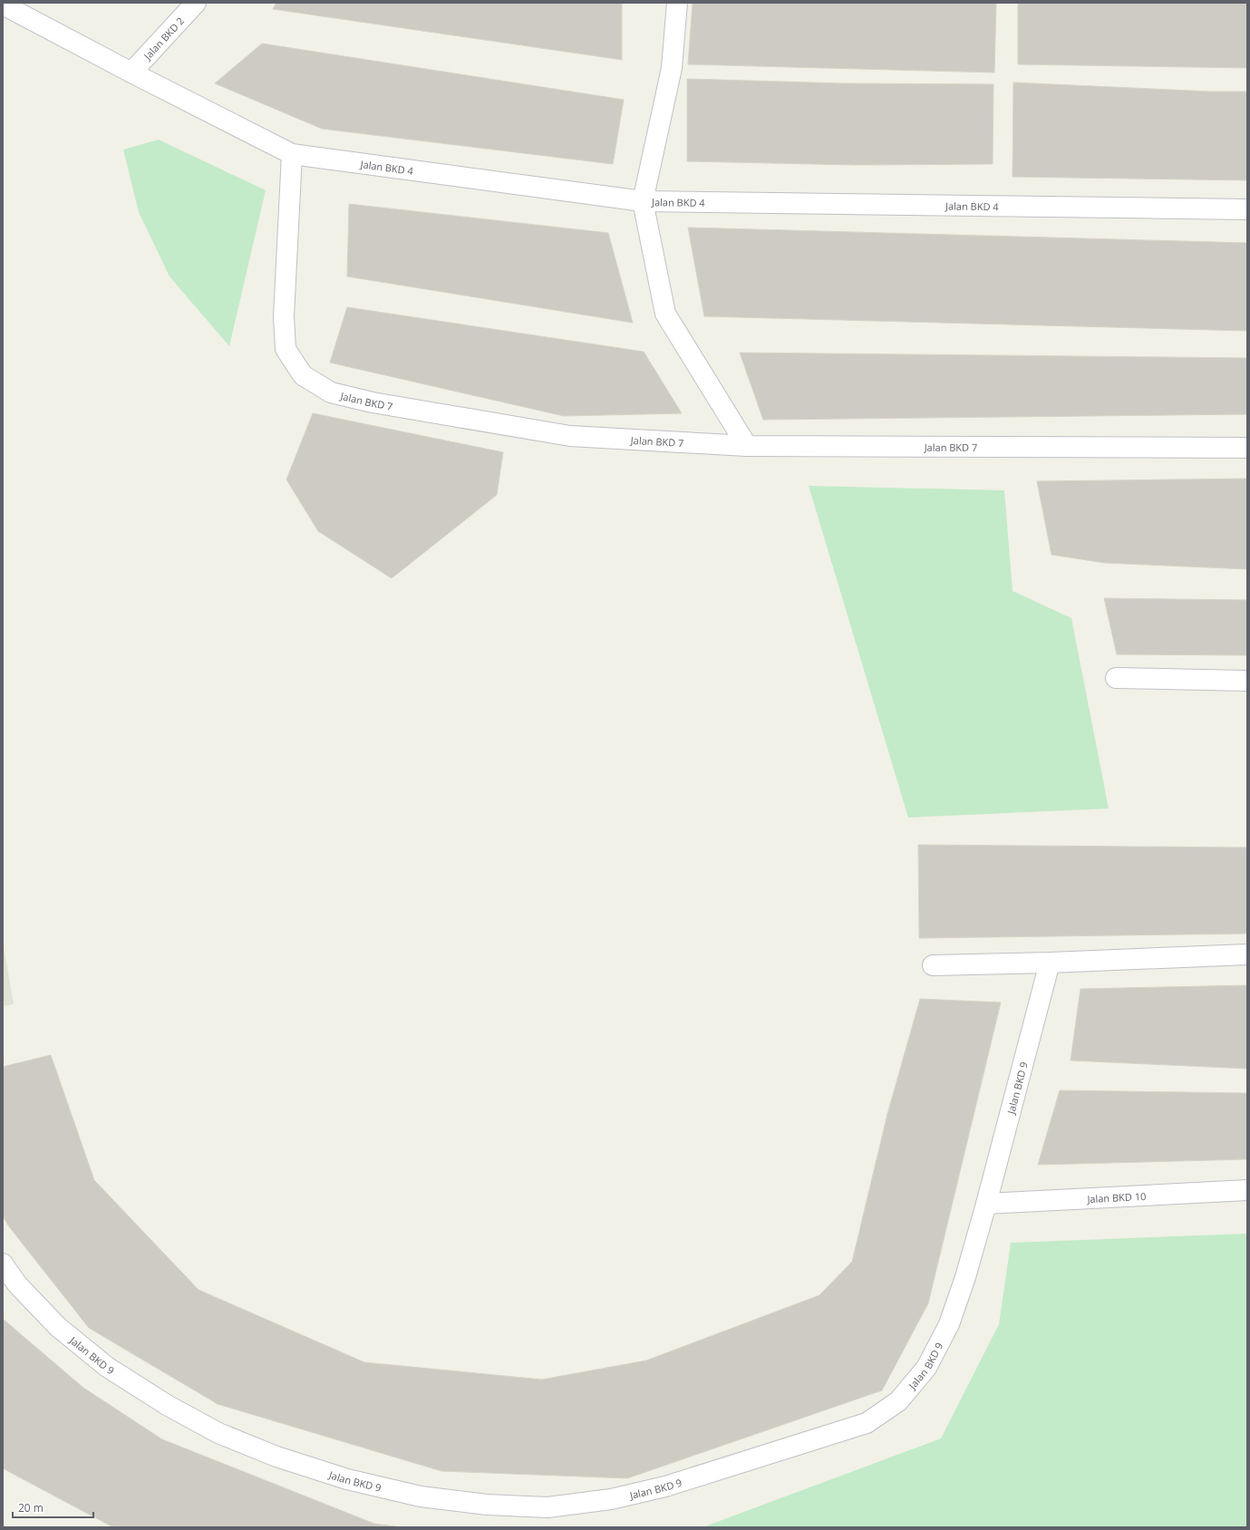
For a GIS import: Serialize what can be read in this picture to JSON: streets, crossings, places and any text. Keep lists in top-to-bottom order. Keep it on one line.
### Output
{"streets":{"street":["Jalan BKD 2","Jalan BKD 4","Jalan BKD 7","Jalan BKD 9","Jalan BKD 10"]},"crossings":[["Jalan BKD 2","Jalan BKD 4"],["Jalan BKD 4","Jalan BKD 7"],["Jalan BKD 9","Jalan BKD 10"]],"scale_bar":"20 m"}
